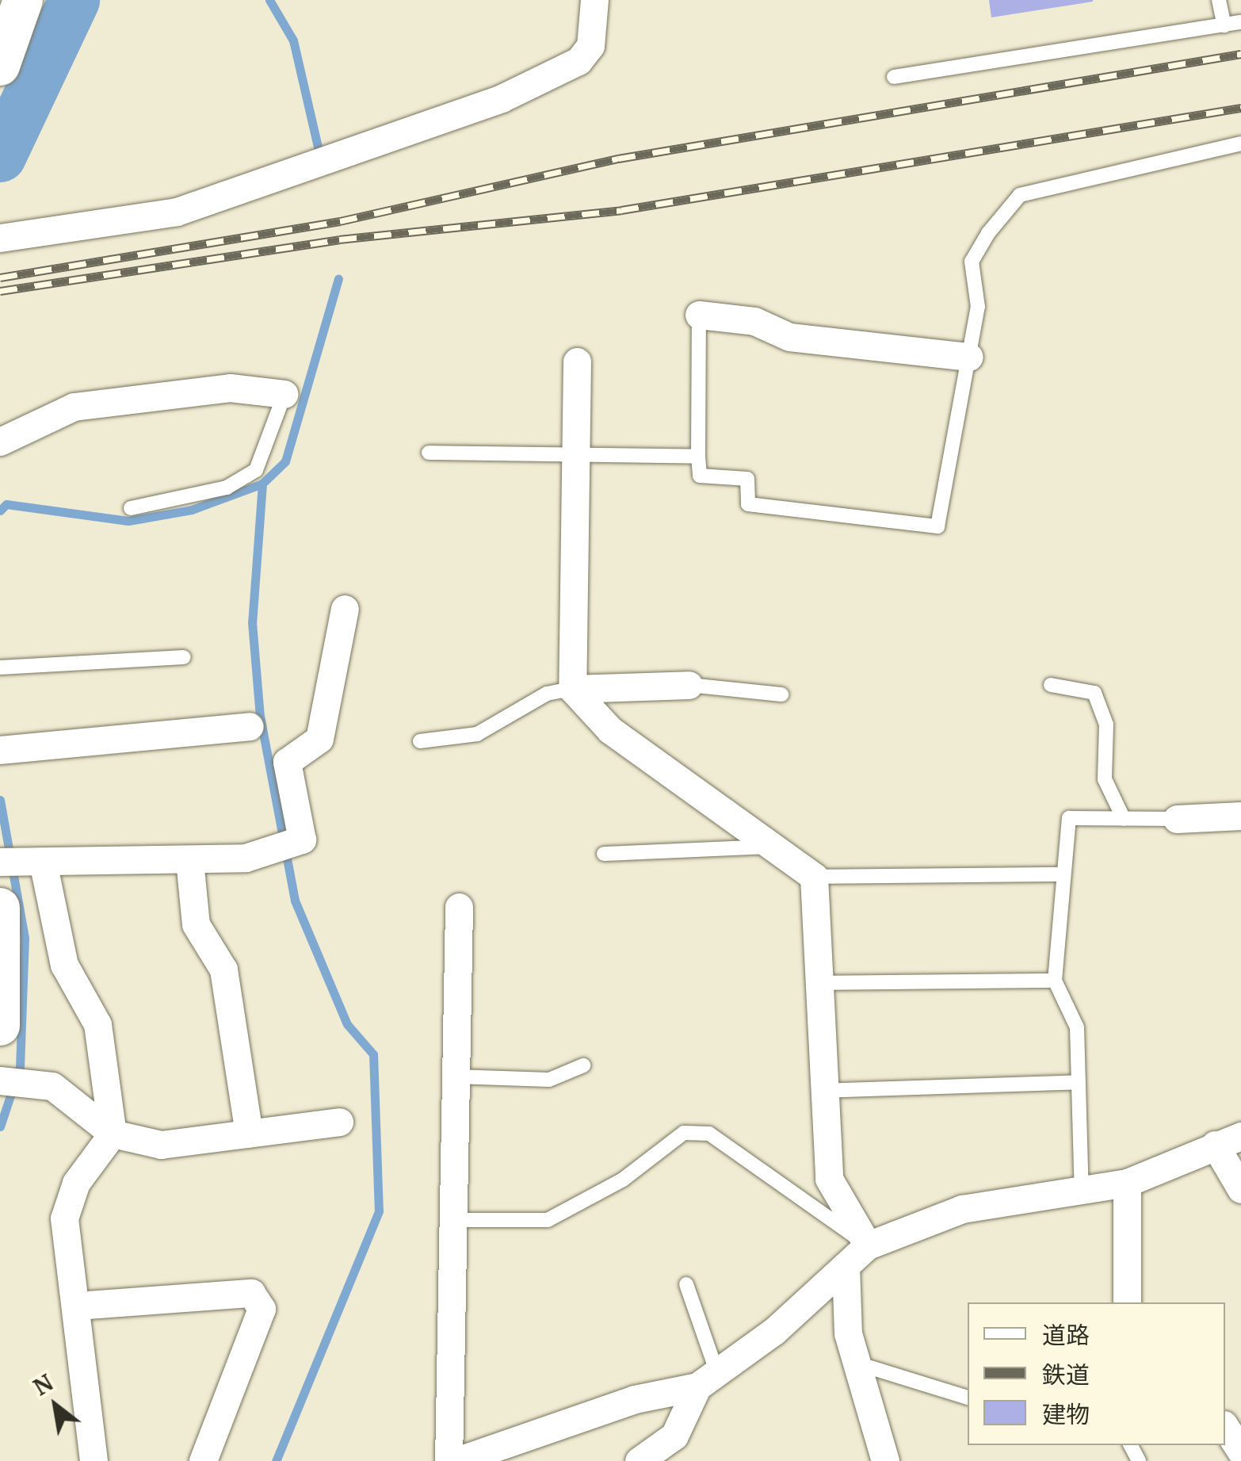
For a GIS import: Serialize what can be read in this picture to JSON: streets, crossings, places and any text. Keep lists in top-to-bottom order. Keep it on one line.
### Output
{"legend":["道路","鉄道","建物"],"north":"top left"}
